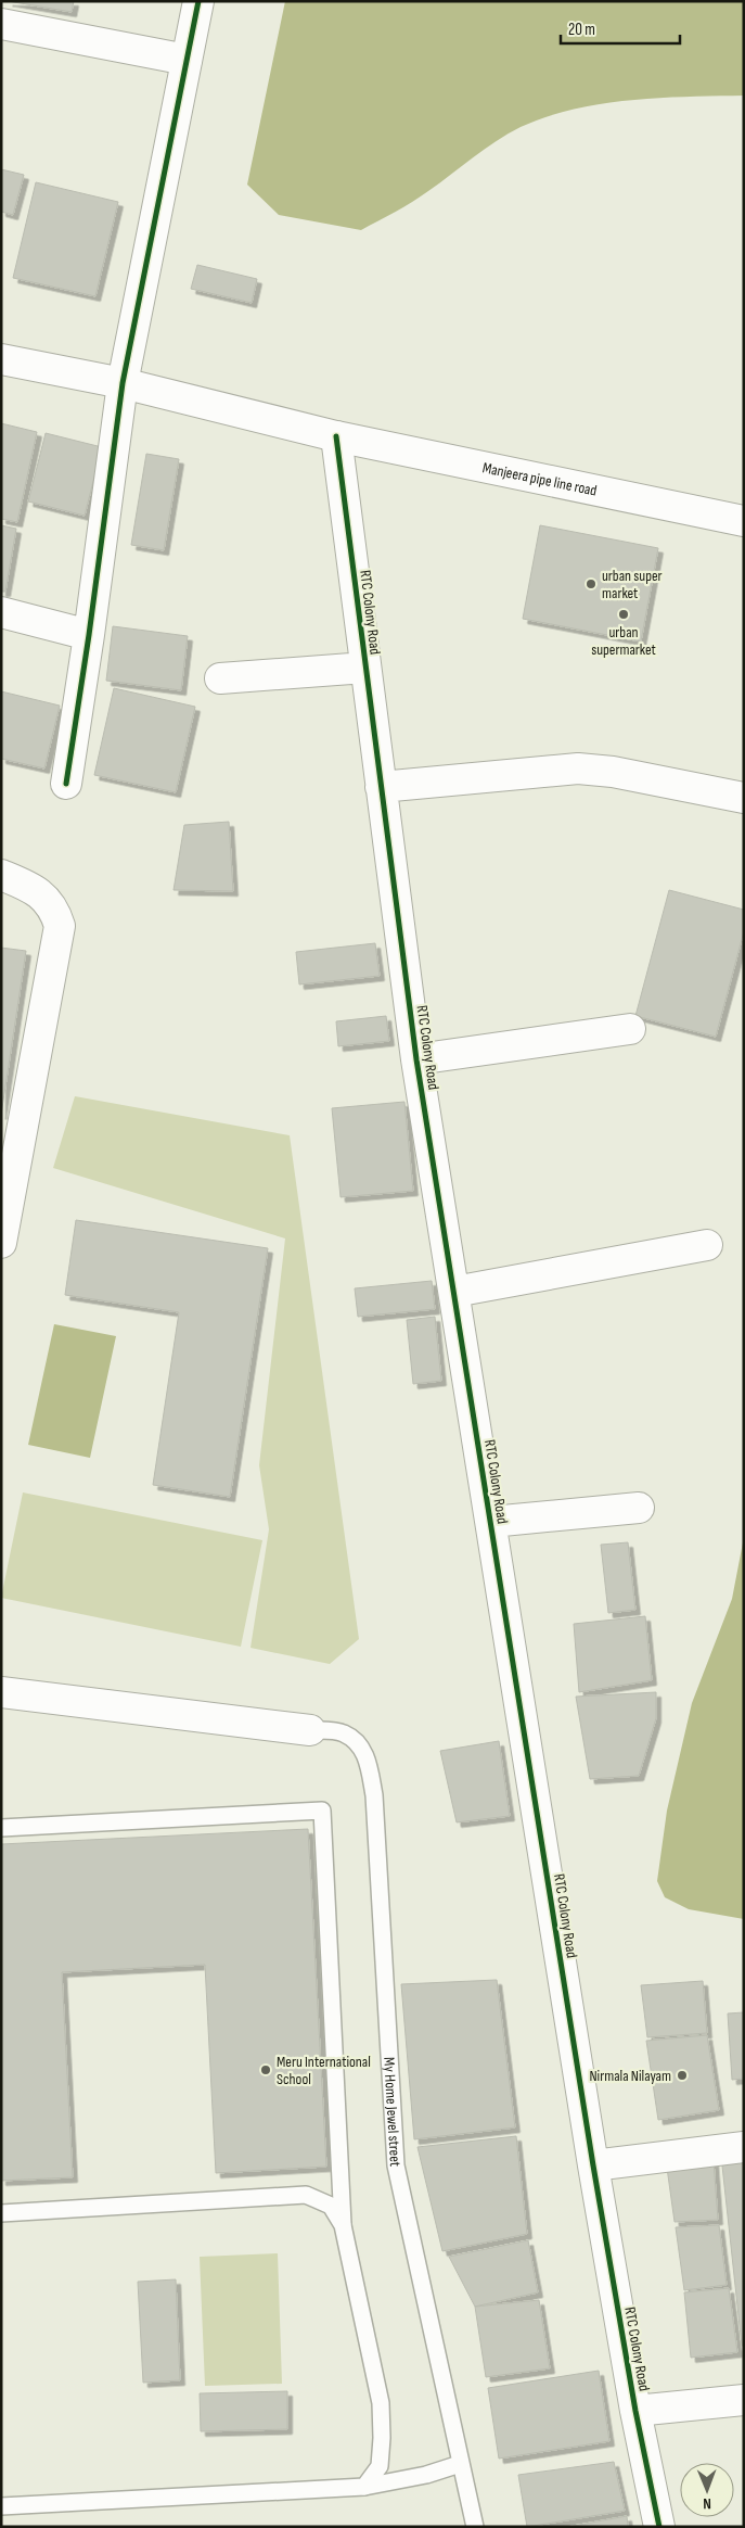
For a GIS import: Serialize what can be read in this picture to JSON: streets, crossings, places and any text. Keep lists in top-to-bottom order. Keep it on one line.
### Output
{"streets":{"street":["Manjeera pipe line road","RTC Colony Road"],"lane":["My Home Jewel street"]},"crossings":[["Manjeera pipe line road","RTC Colony Road"]],"places":["urban super market","urban supermarket","Meru International School","Nirmala Nilayam"],"scale_bar":"20 m","north":"bottom"}
